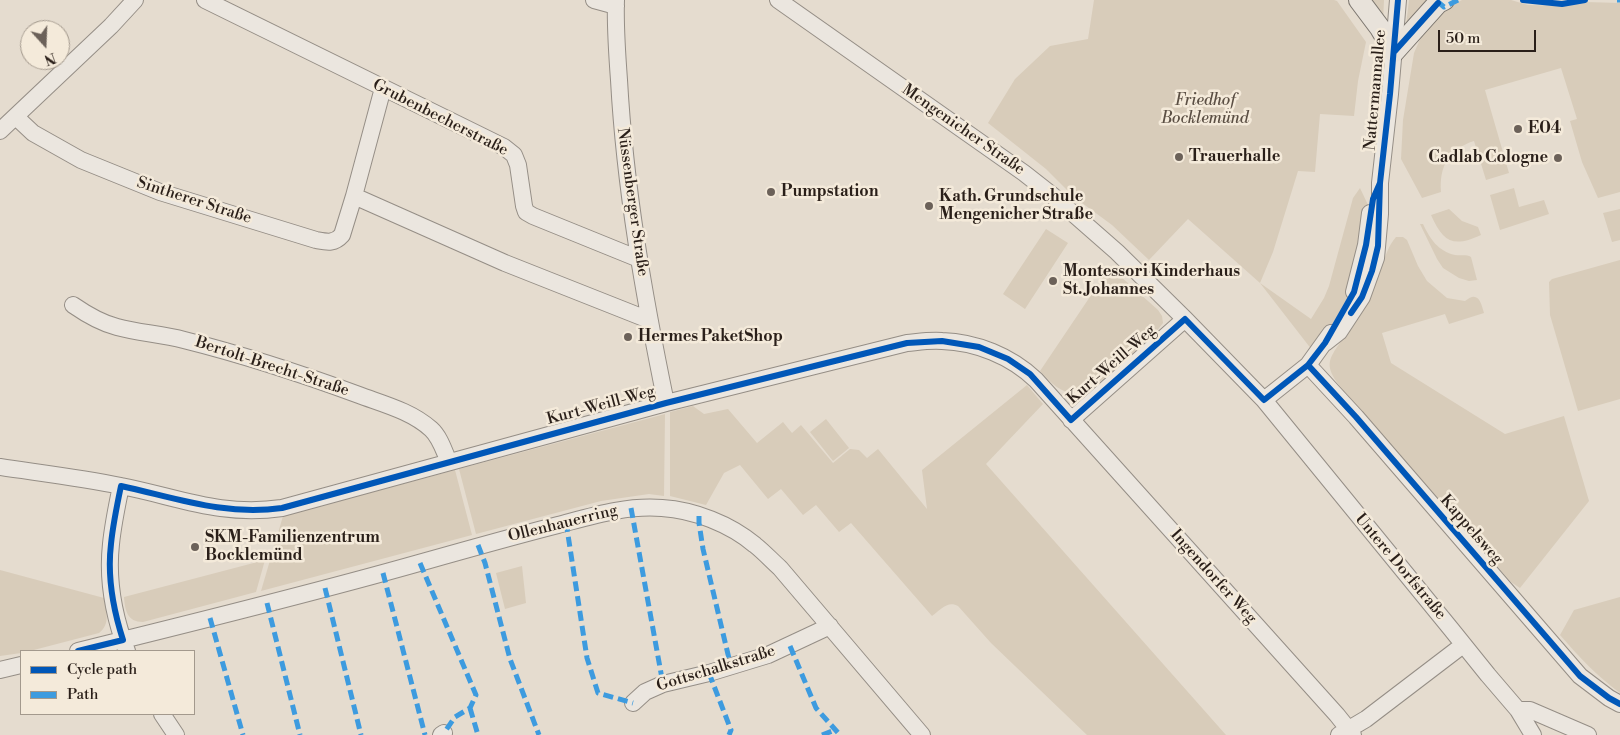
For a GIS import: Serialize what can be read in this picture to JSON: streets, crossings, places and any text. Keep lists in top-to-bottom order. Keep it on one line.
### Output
{"streets":{"street":["Nattermannallee","Grubenbecherstraße","Mengenicher Straße","Sintherer Straße","Nüssenberger Straße","Kurt-Weill-Weg","Bertolt-Brecht-Straße","Ollenhauerring","Kappelsweg","Untere Dorfstraße","Ingendorfer Weg","Gottschalkstraße"]},"crossings":[["Nattermannallee","Mengenicher Straße"],["Nattermannallee","Kappelsweg"],["Nattermannallee","Untere Dorfstraße"],["Grubenbecherstraße","Sintherer Straße"],["Grubenbecherstraße","Nüssenberger Straße"],["Mengenicher Straße","Kurt-Weill-Weg"],["Mengenicher Straße","Untere Dorfstraße"],["Nüssenberger Straße","Kurt-Weill-Weg"],["Kurt-Weill-Weg","Bertolt-Brecht-Straße"],["Kurt-Weill-Weg","Ingendorfer Weg"],["Ollenhauerring","Gottschalkstraße"]],"parks":["Friedhof Bocklemünd"],"places":["E04","Trauerhalle","Cadlab Cologne","Pumpstation","Kath. Grundschule Mengenicher Straße","Montessori Kinderhaus St. Johannes","Hermes PaketShop","SKM-Familienzentrum Bocklemünd"],"legend":["Cycle path","Path"],"scale_bar":"50 m","north":"bottom"}
